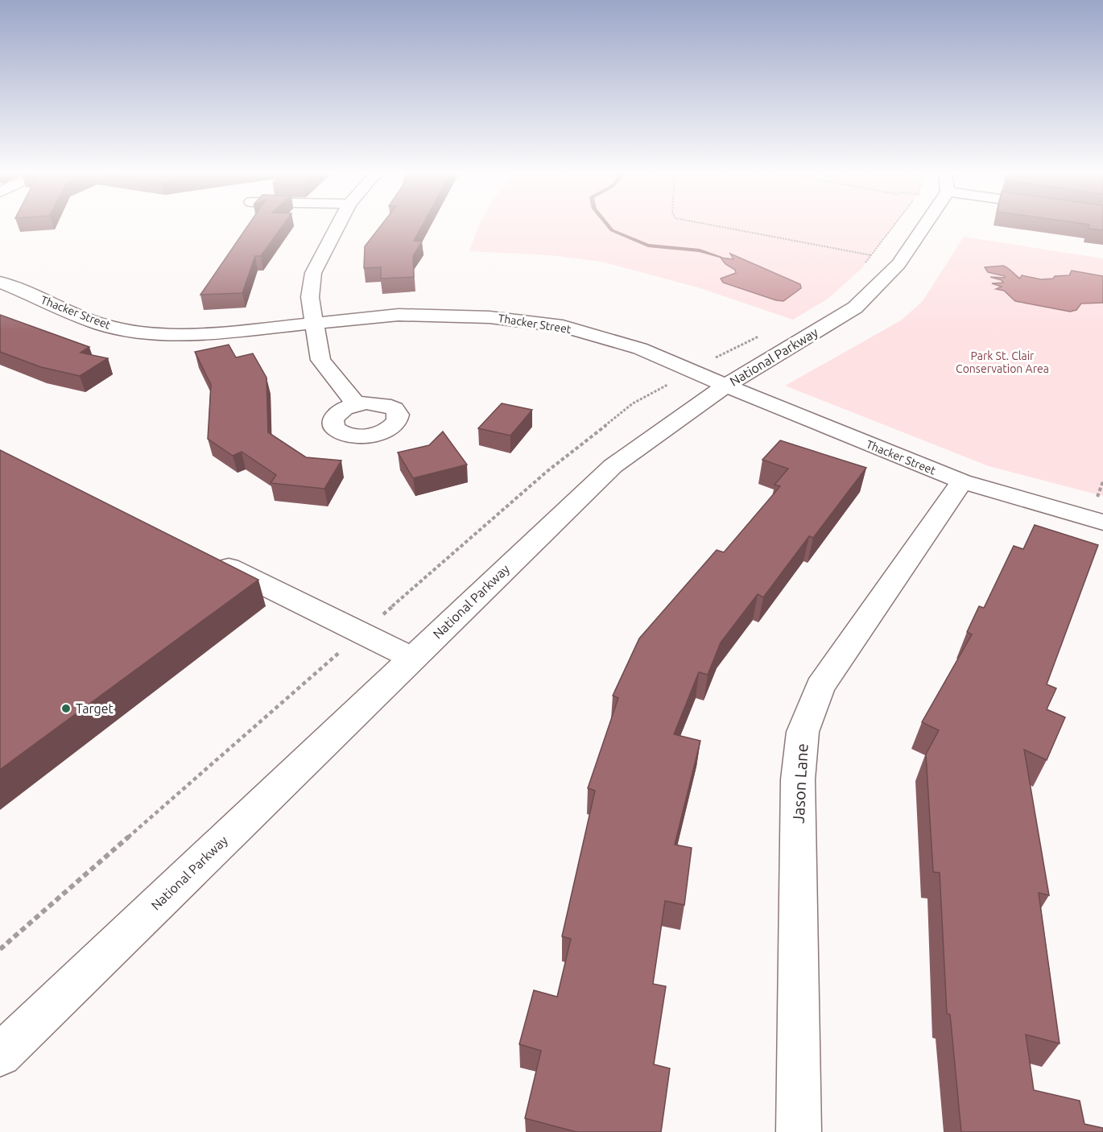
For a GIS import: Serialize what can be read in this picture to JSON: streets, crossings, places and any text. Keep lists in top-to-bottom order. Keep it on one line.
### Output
{"streets":{"street":["Thacker Street","National Parkway","Jason Lane"]},"crossings":[["Thacker Street","National Parkway"],["Thacker Street","Jason Lane"]],"parks":["Park St. Clair Conservation Area"],"places":["Target"]}
